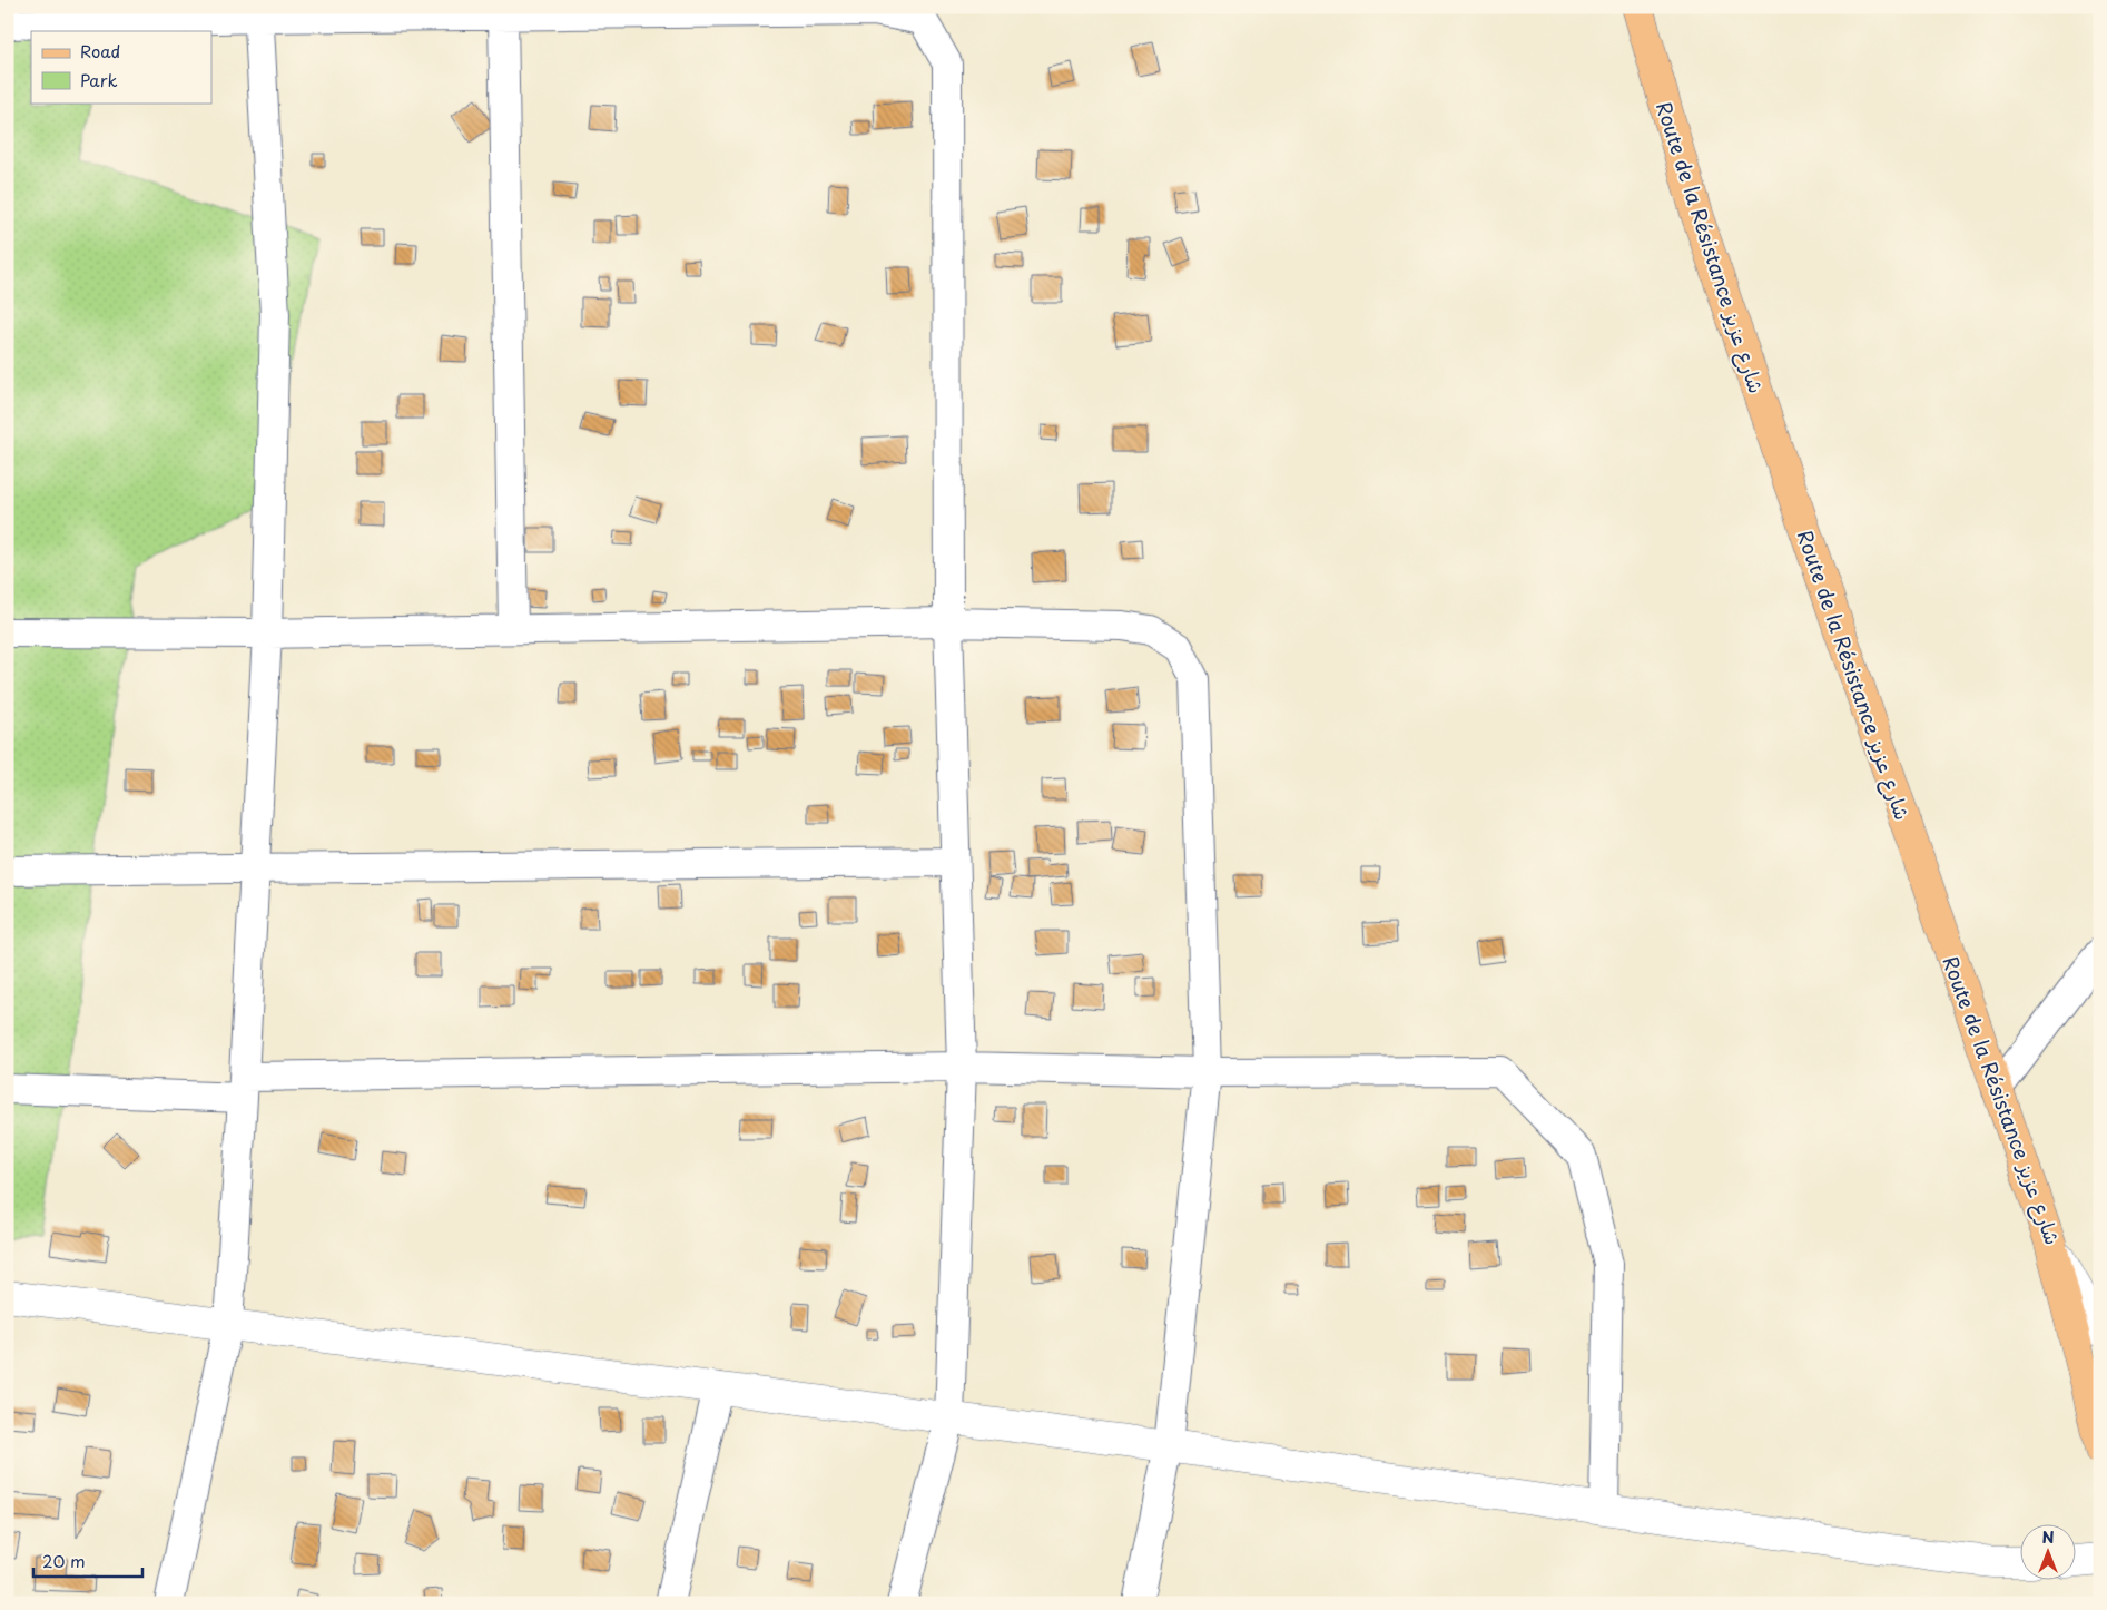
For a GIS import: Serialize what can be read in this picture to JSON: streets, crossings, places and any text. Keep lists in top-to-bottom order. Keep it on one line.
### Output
{"streets":{"main road":["Route de la Résistance شارع عزيز"]},"legend":["Road","Park"],"scale_bar":"20 m","north":"top"}
